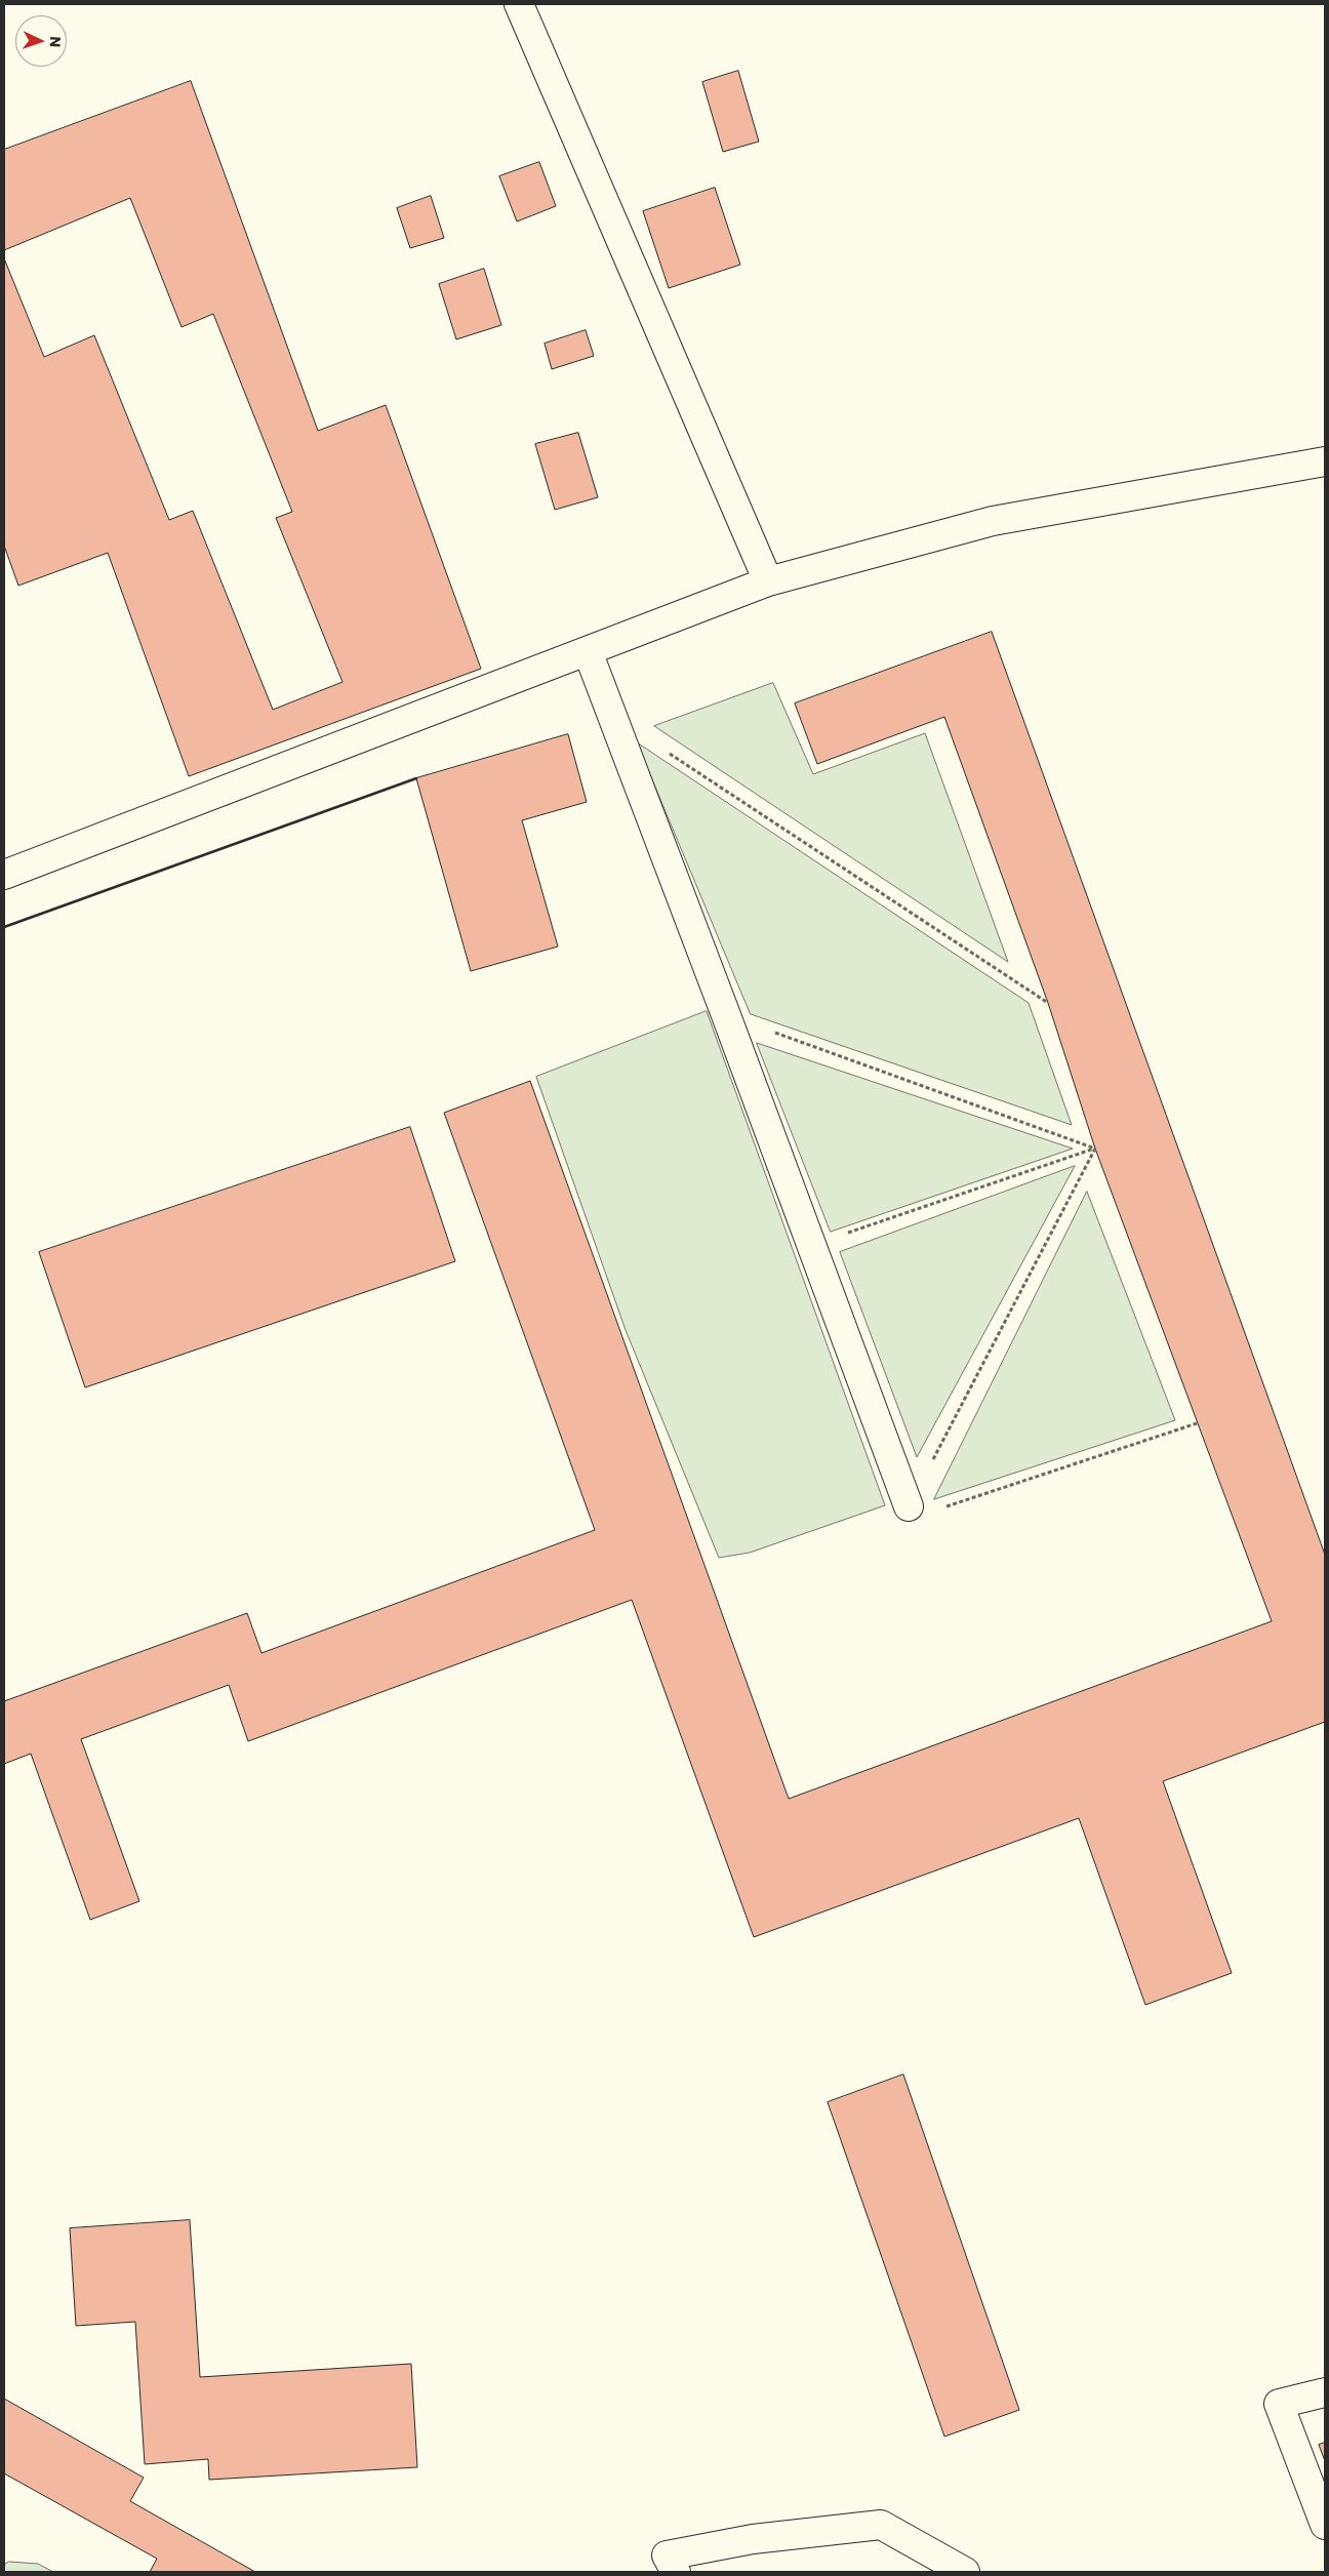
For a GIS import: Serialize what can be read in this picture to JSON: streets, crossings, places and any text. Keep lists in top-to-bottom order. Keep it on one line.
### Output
{"north":"right"}
